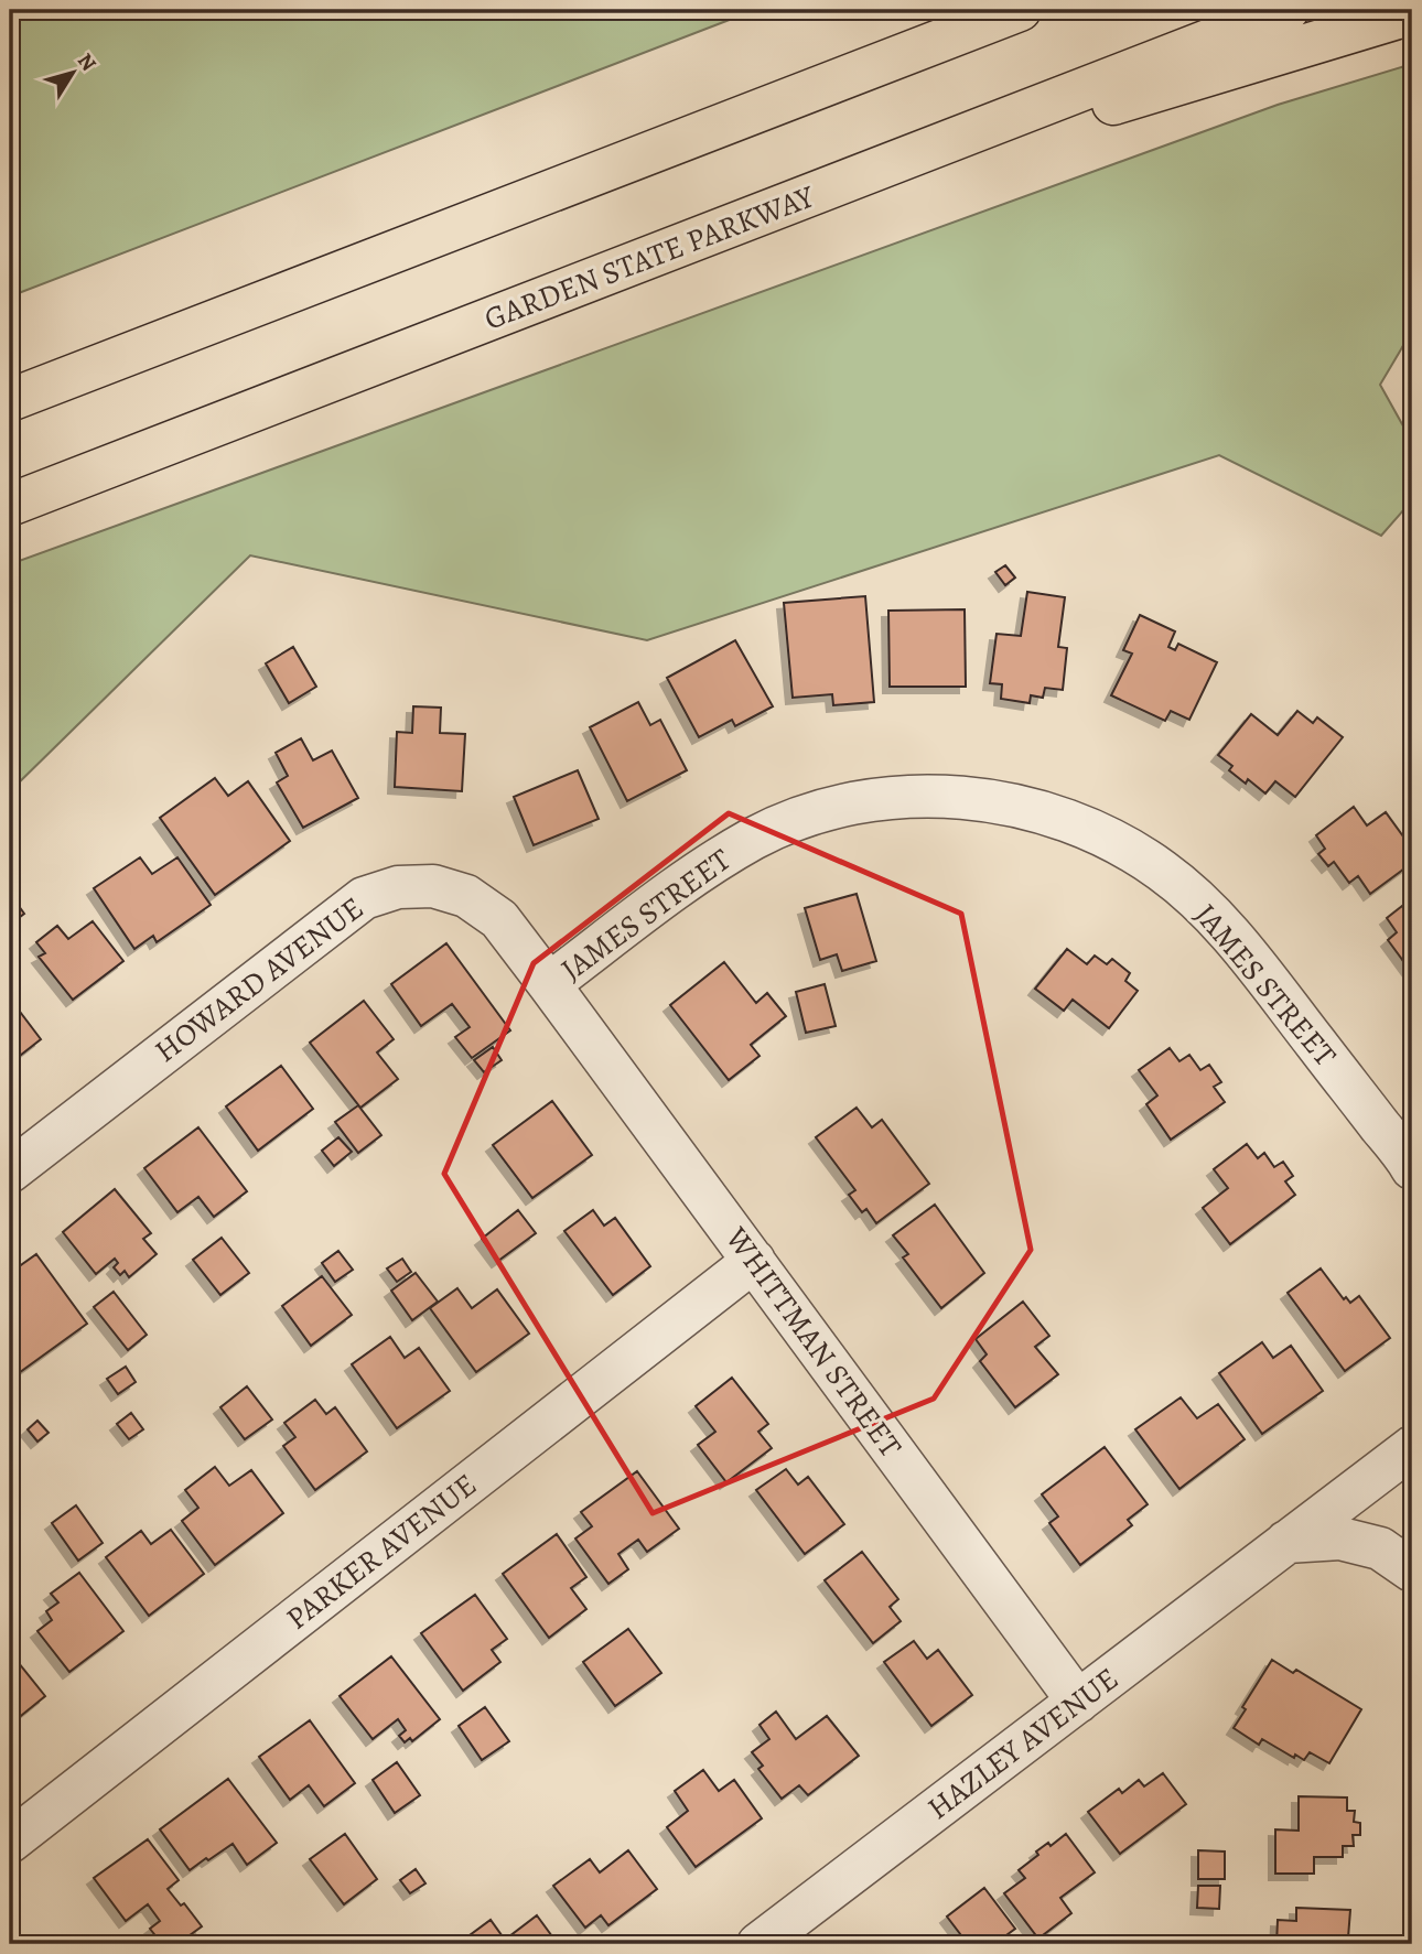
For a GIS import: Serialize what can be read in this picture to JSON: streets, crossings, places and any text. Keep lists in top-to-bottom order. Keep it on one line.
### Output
{"streets":{"highway":["GARDEN STATE PARKWAY"],"street":["JAMES STREET","HOWARD AVENUE","WHITTMAN STREET","PARKER AVENUE","HAZLEY AVENUE"]},"crossings":[["JAMES STREET","HOWARD AVENUE"],["JAMES STREET","WHITTMAN STREET"],["HOWARD AVENUE","WHITTMAN STREET"],["WHITTMAN STREET","PARKER AVENUE"],["WHITTMAN STREET","HAZLEY AVENUE"]],"north":"top right"}
